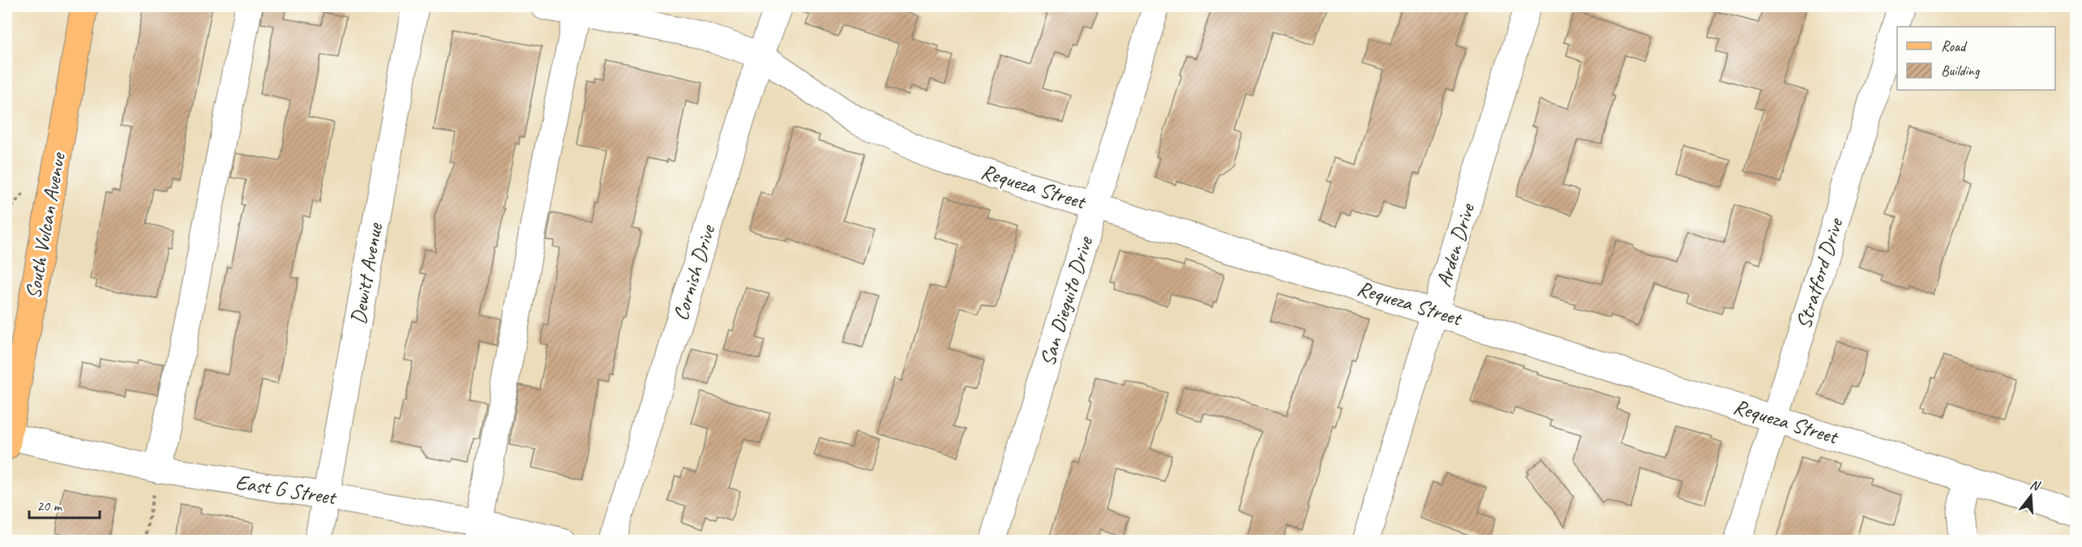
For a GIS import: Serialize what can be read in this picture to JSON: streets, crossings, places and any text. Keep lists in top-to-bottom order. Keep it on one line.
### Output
{"streets":{"main road":["South Vulcan Avenue"],"street":["Requeza Street","Arden Drive","Cornish Drive","Dewitt Avenue","Stratford Drive","San Dieguito Drive","East G Street"]},"crossings":[["Requeza Street","Arden Drive"],["Requeza Street","Cornish Drive"],["Requeza Street","Stratford Drive"],["Requeza Street","San Dieguito Drive"],["South Vulcan Avenue","East G Street"],["Dewitt Avenue","East G Street"]],"legend":["Road","Building"],"scale_bar":"20 m","north":"top"}
